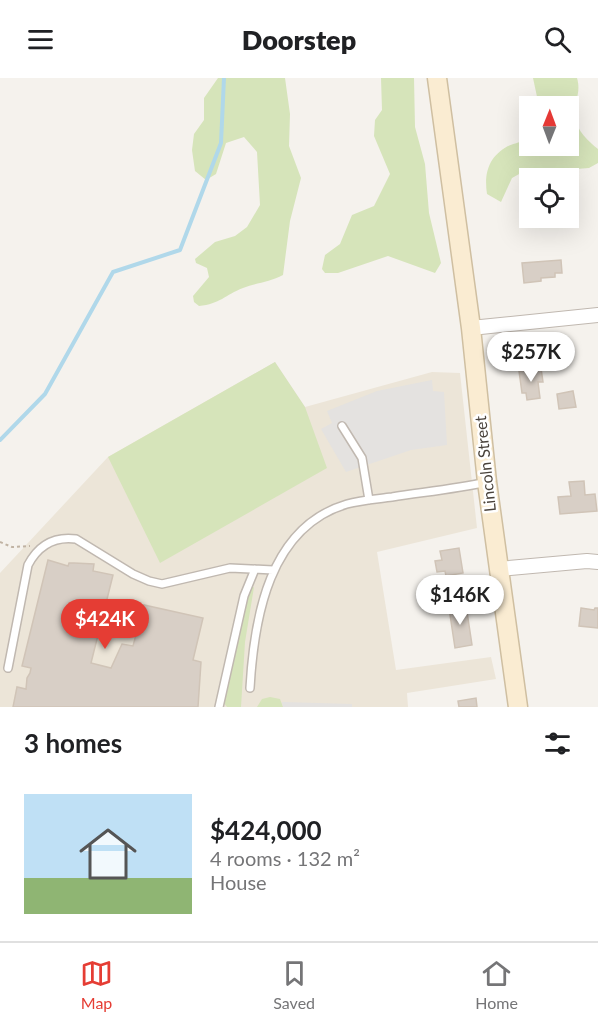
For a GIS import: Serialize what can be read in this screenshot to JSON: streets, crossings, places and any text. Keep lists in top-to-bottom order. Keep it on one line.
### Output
{"streets":{"main road":["Lincoln Street"]},"north":"top","page":{"header":"Doorstep","price":["$257K","$146K","$424K"],"heading":"3 homes","list":[{"name":"$424,000","note":"4 rooms · 132 m² · House"}],"tabs":["Map","Saved","Home"]}}
